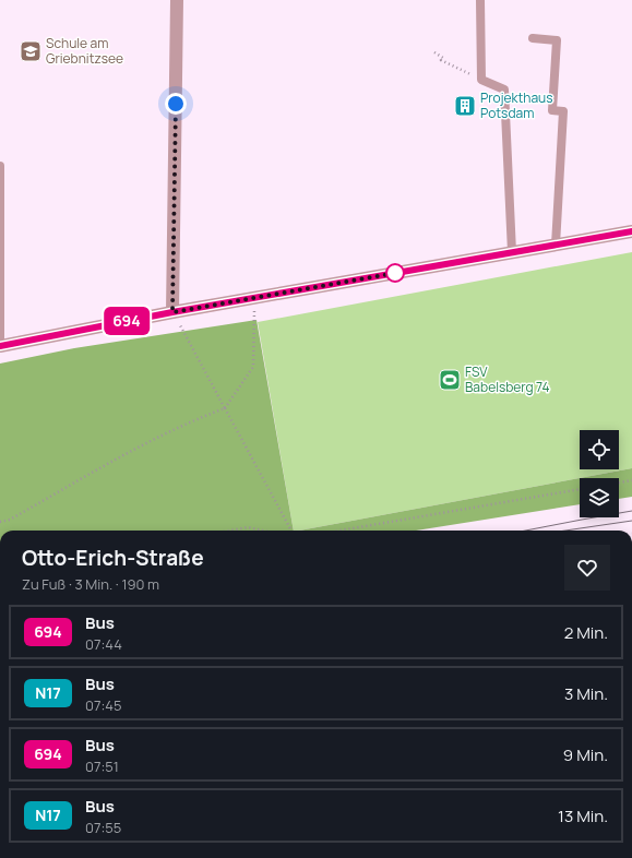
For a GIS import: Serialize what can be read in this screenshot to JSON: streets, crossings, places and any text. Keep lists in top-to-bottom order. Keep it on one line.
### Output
{"places":{"school or university":["Schule am Griebnitzsee"],"building":["Projekthaus Potsdam"],"sports":["FSV Babelsberg 74"]},"lines":["bus line 694"],"page":{"on_map":"694","heading":["Otto-Erich-Straße","Zu Fuß · 3 Min. · 190 m"],"list":[{"mark":"694","name":"Bus","note":"07:44","value":"2 Min."},{"mark":"N17","name":"Bus","note":"07:45","value":"3 Min."},{"mark":"694","name":"Bus","note":"07:51","value":"9 Min."},{"mark":"N17","name":"Bus","note":"07:55","value":"13 Min."}]}}
